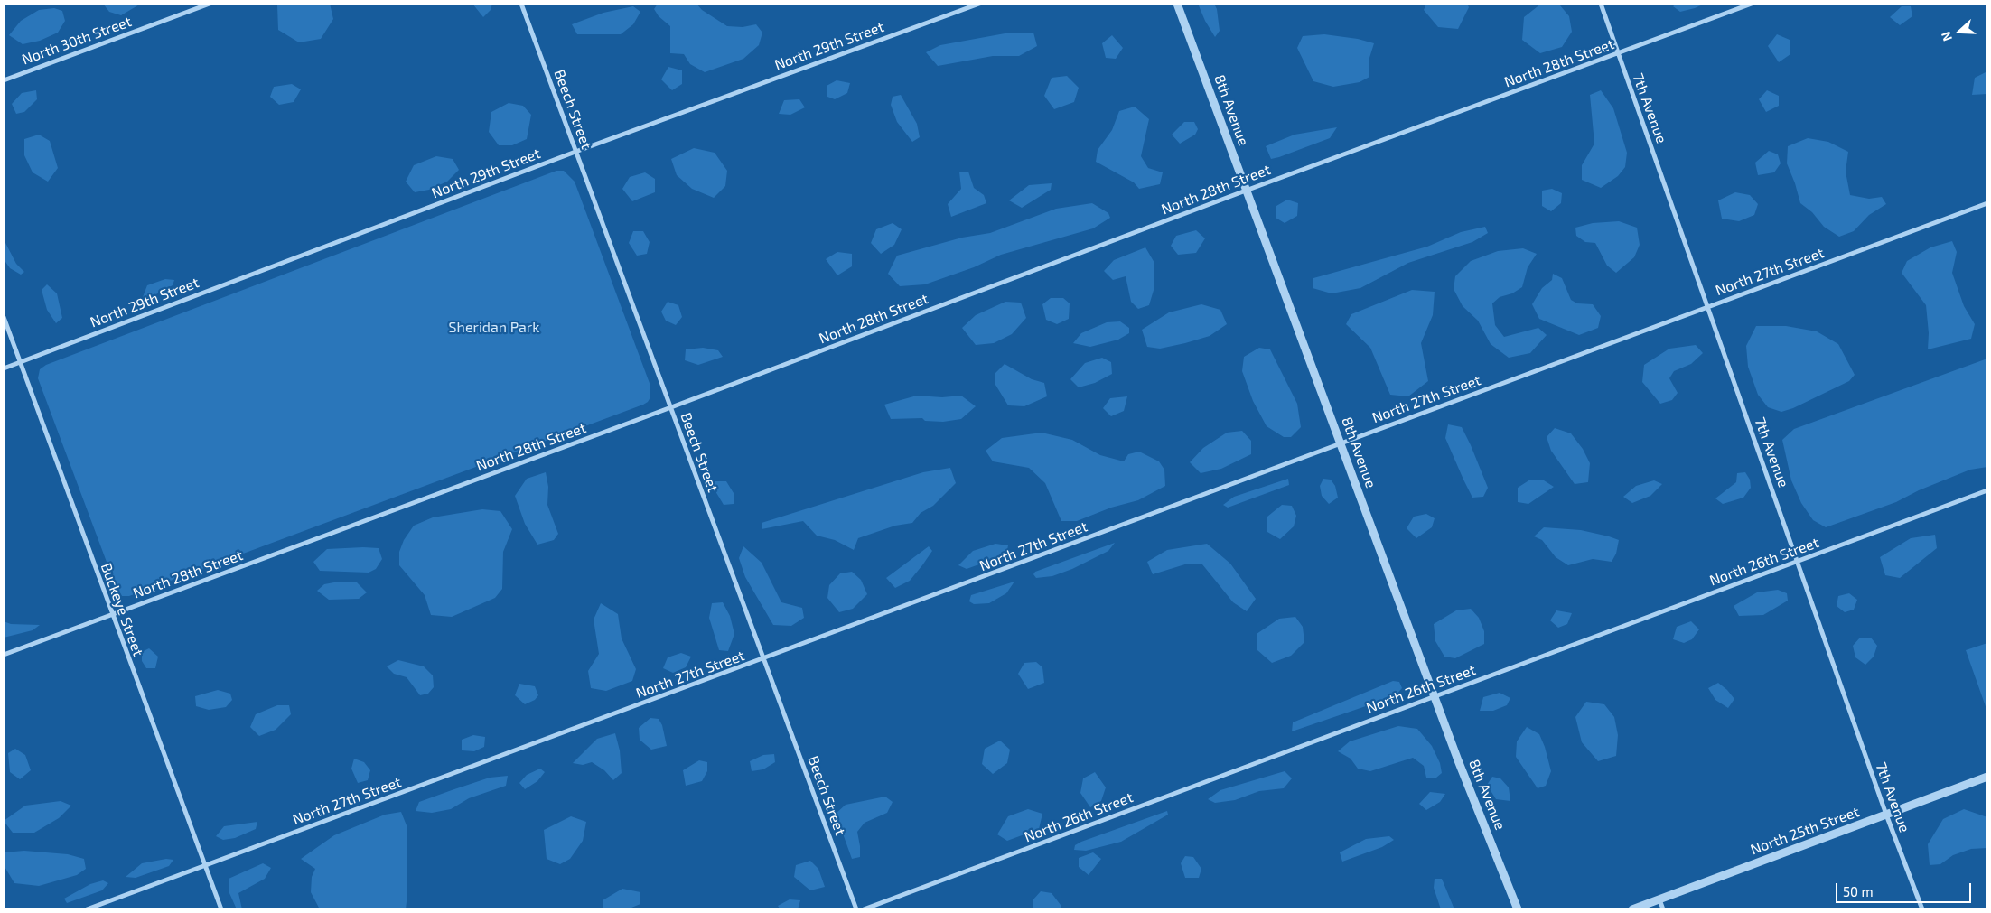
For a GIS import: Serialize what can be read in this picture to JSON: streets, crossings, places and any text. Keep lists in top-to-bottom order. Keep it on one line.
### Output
{"streets":{"street":["North 30th Street","North 29th Street","North 28th Street","7th Avenue","Beech Street","8th Avenue","North 27th Street","North 26th Street","Buckeye Street","North 25th Street"]},"crossings":[["North 29th Street","Beech Street"],["North 29th Street","Buckeye Street"],["North 28th Street","7th Avenue"],["North 28th Street","Beech Street"],["North 28th Street","8th Avenue"],["North 28th Street","Buckeye Street"],["7th Avenue","North 27th Street"],["7th Avenue","North 26th Street"],["7th Avenue","North 25th Street"],["Beech Street","North 27th Street"],["8th Avenue","North 27th Street"],["8th Avenue","North 26th Street"],["North 27th Street","Buckeye Street"]],"parks":["Sheridan Park"],"scale_bar":"50 m","north":"left"}
